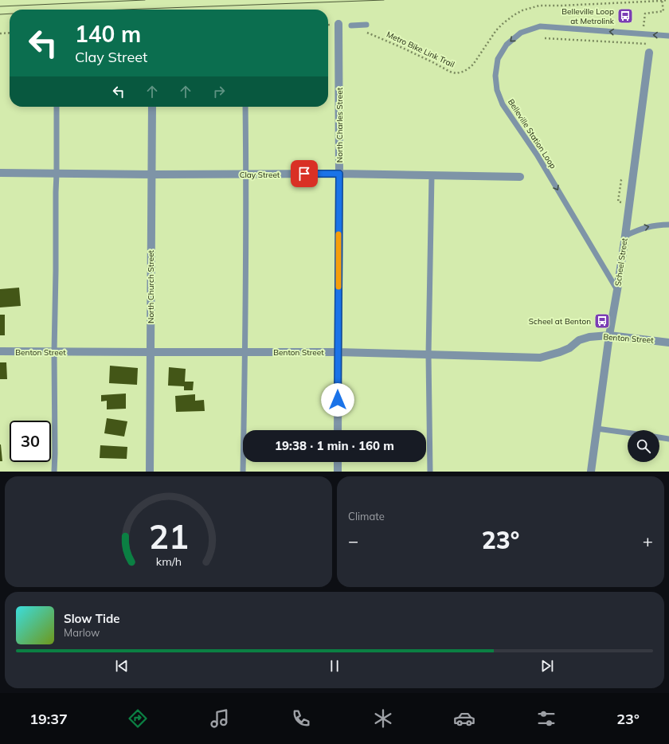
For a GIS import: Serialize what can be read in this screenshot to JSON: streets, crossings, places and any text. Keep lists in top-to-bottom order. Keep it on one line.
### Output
{"streets":{"street":["North Charles Street","Clay Street","Scheel Street","North Church Street","Benton Street"],"lane":["Belleville Station Loop"],"path":["Metro Bike Link Trail"]},"crossings":[["North Charles Street","Clay Street"],["North Charles Street","Benton Street"],["Belleville Station Loop","Scheel Street"],["Clay Street","North Church Street"],["Scheel Street","Benton Street"],["North Church Street","Benton Street"]],"places":{"bus stop":["Belleville Loop at Metrolink","Scheel at Benton"]},"page":{"turn":["140 m","Clay Street"],"limit":"30","trip":"19:38 · 1 min · 160 m","tile":"Climate","heat":["−","23°","+"],"song":["Slow Tide","Marlow"],"tabs":["19:37","23°"],"gauge":["21","km/h"]}}
